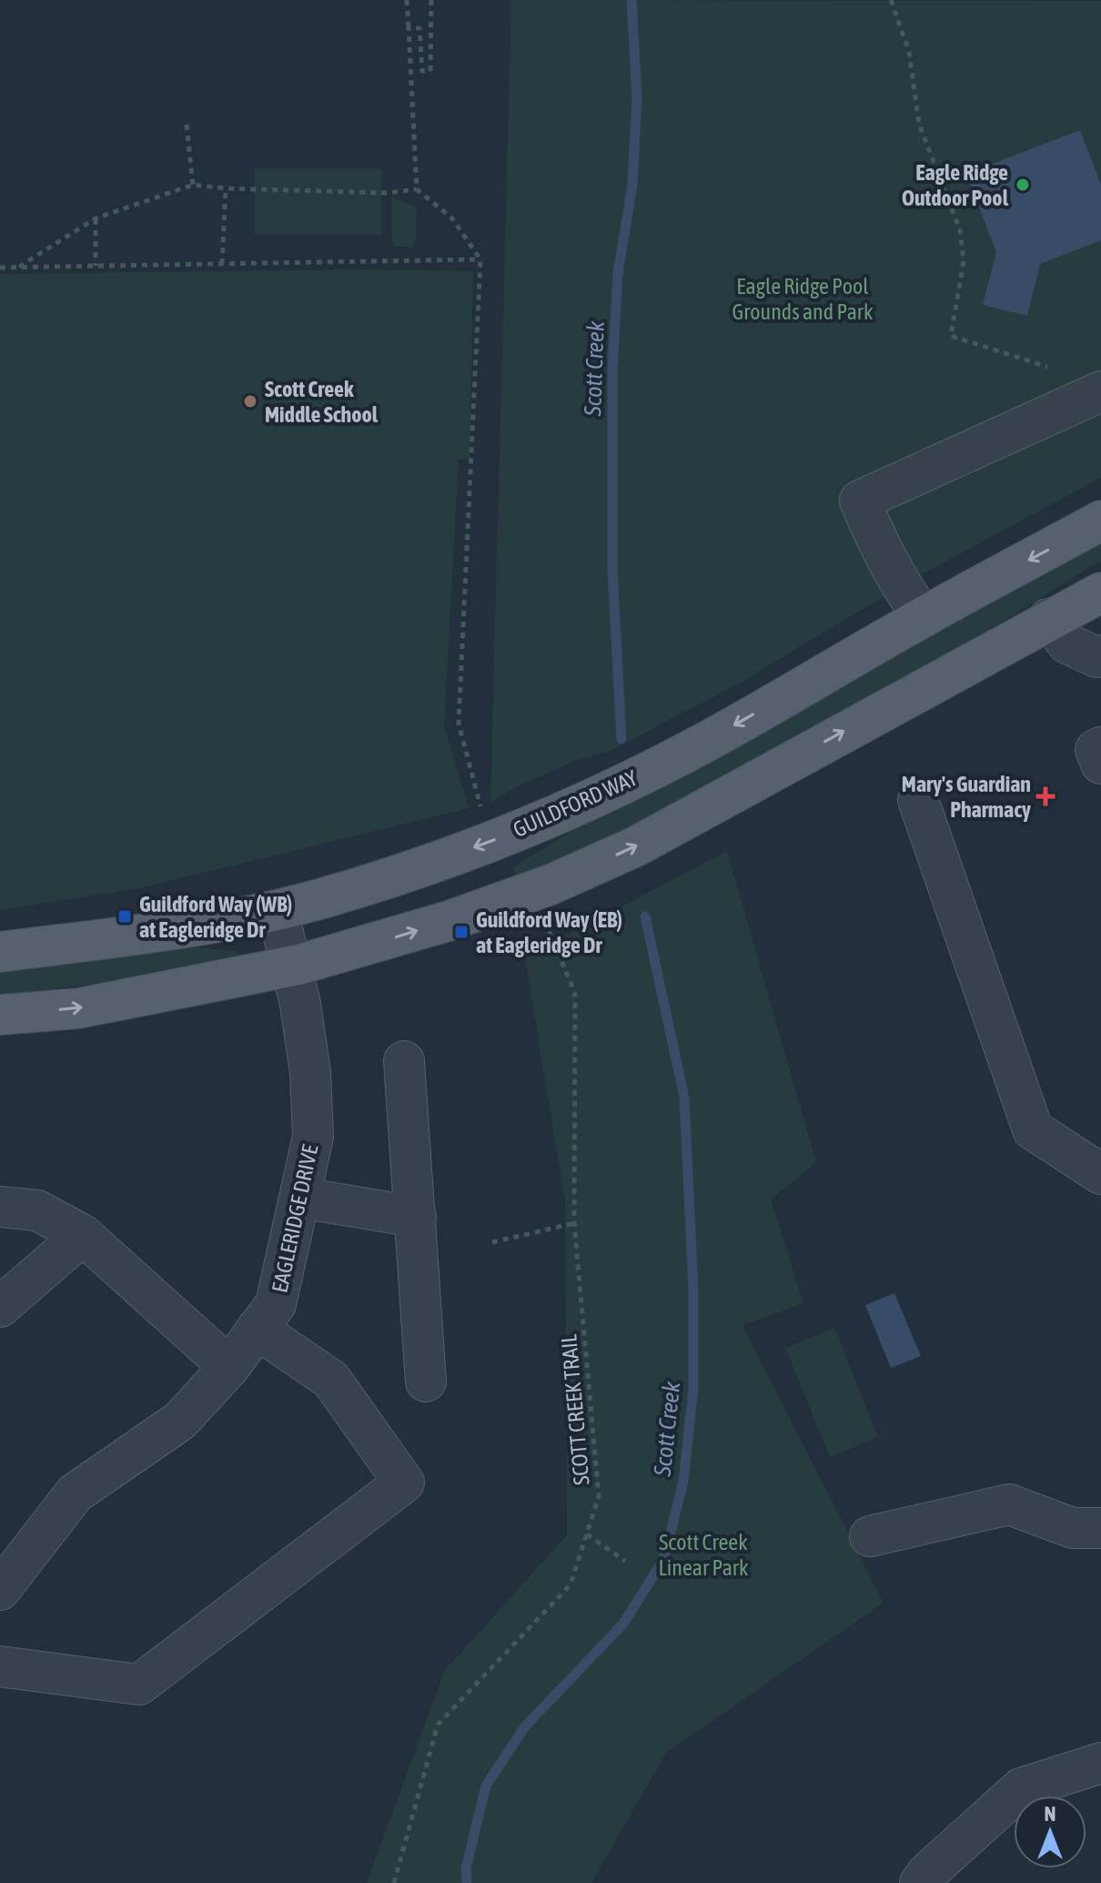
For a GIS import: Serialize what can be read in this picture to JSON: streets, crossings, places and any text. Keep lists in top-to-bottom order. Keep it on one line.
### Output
{"streets":{"main road":["GUILDFORD WAY"],"street":["EAGLERIDGE DRIVE"],"path":["SCOTT CREEK TRAIL"]},"crossings":[["GUILDFORD WAY","EAGLERIDGE DRIVE"]],"water":["Scott Creek"],"parks":["Eagle Ridge Pool Grounds and Park","Scott Creek Linear Park"],"places":{"other":["Eagle Ridge Outdoor Pool","Scott Creek Middle School"],"health":["Mary's Guardian Pharmacy"],"transit":["Guildford Way (WB) at Eagleridge Dr","Guildford Way (EB) at Eagleridge Dr"]},"north":"top"}
